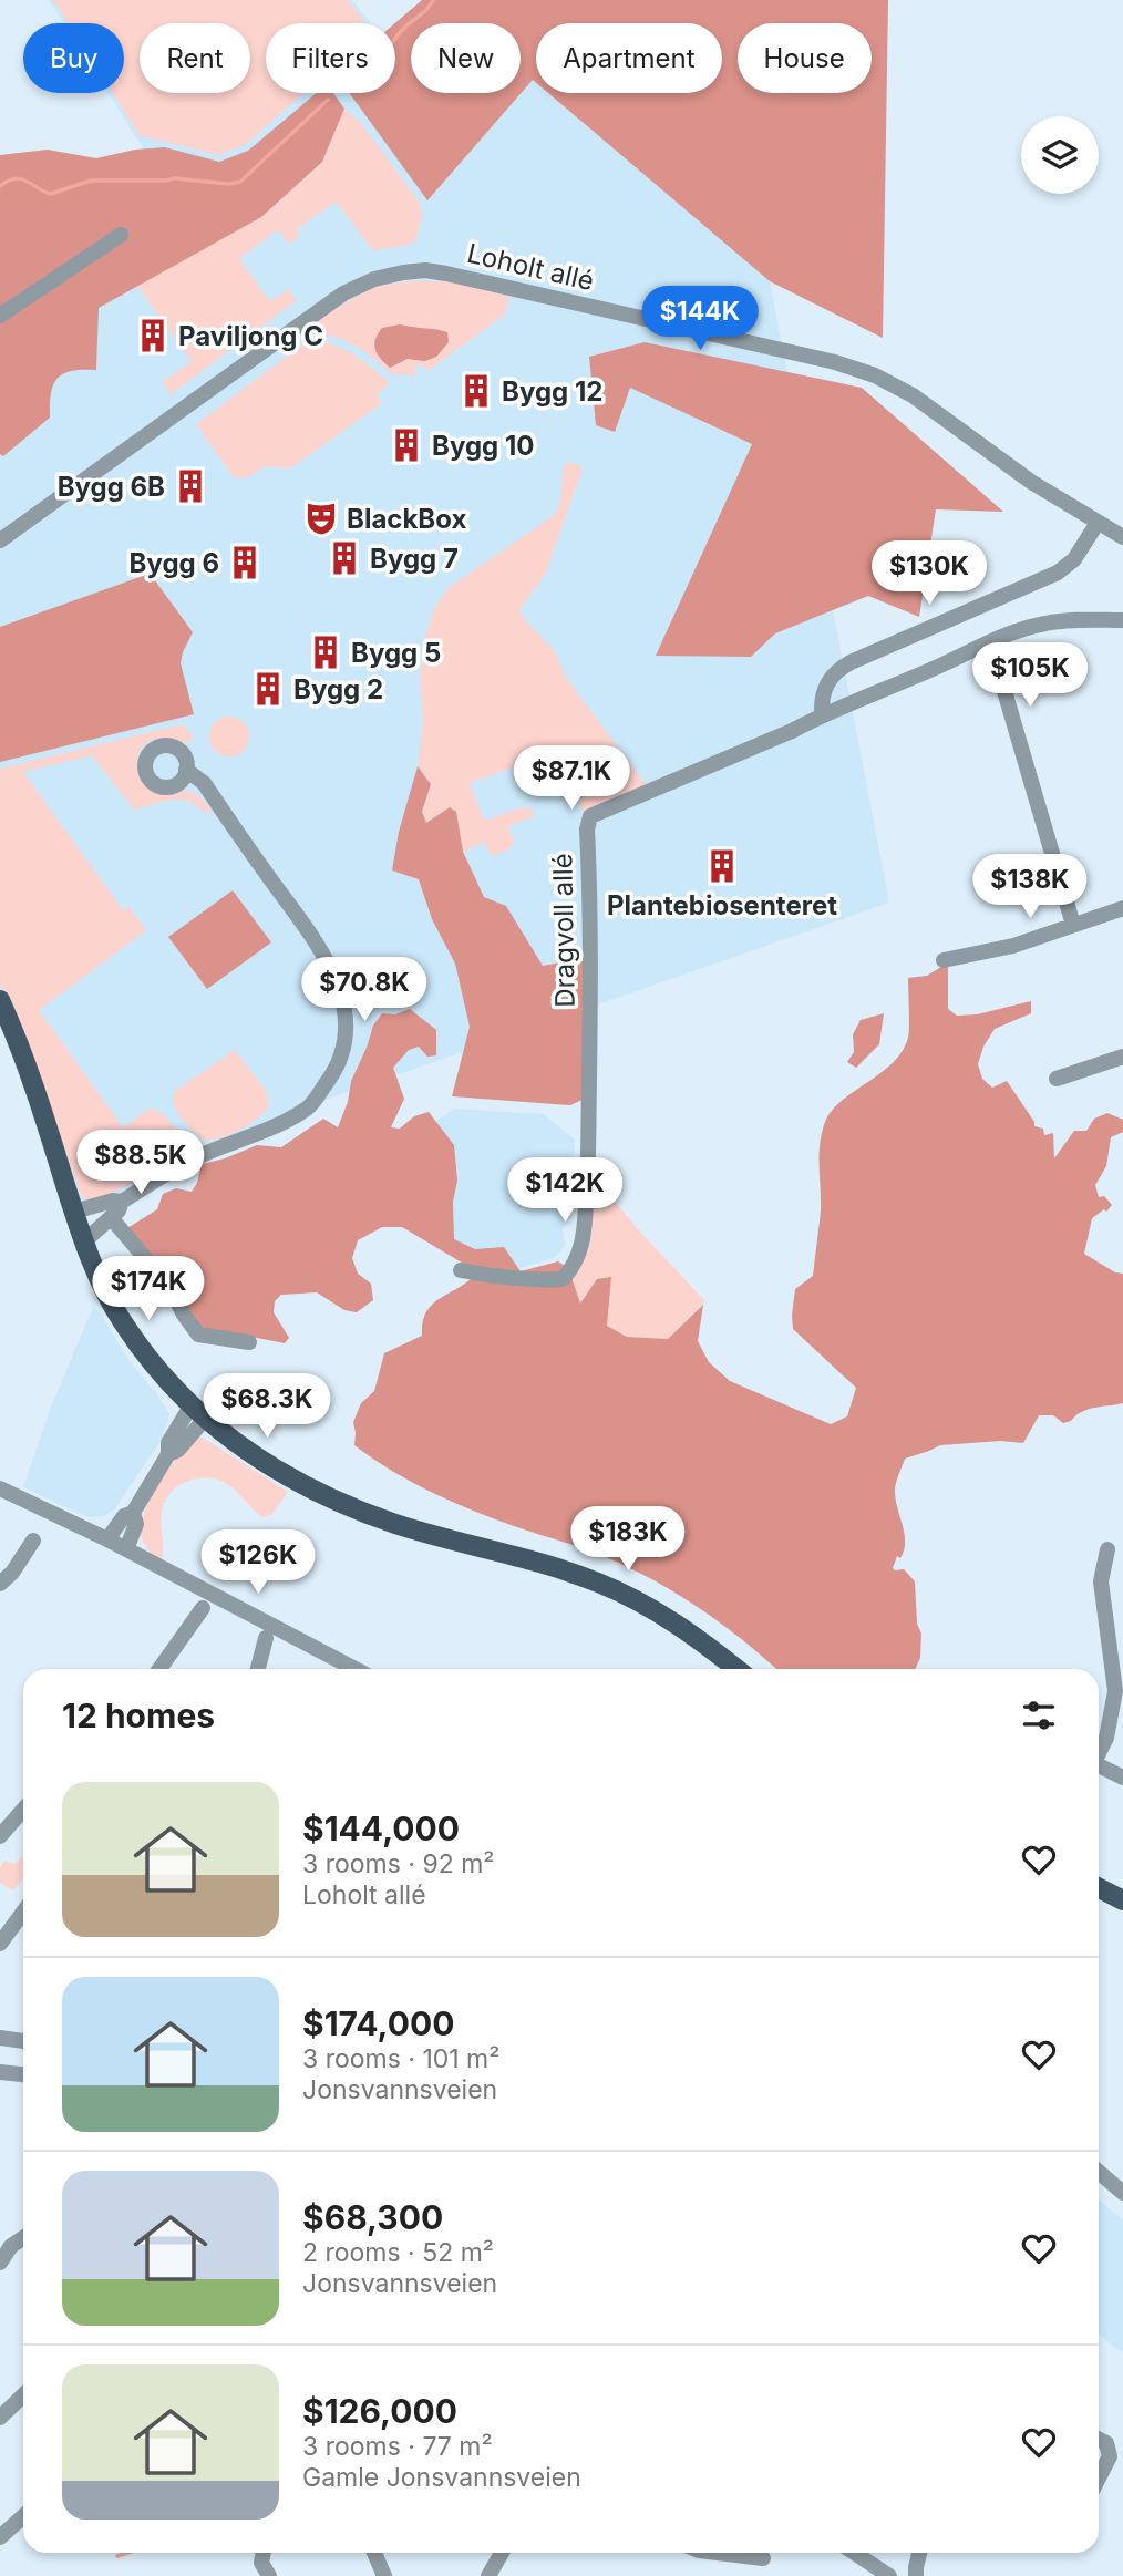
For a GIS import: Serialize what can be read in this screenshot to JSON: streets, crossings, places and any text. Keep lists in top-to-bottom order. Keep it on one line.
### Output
{"streets":{"street":["Loholt allé","Dragvoll allé"]},"places":{"building":["Paviljong C","Bygg 12","Bygg 10","Bygg 6B","Bygg 7","Bygg 6","Bygg 5","Bygg 2","Plantebiosenteret"],"theatre":["BlackBox"]},"page":{"chip":["Buy","Rent","Filters","New","Apartment","House"],"price":["$144K","$130K","$105K","$87.1K","$138K","$70.8K","$88.5K","$142K","$174K","$68.3K","$183K","$126K"],"heading":"12 homes","list":[{"name":"$144,000","note":"3 rooms · 92 m² · Loholt allé"},{"name":"$174,000","note":"3 rooms · 101 m² · Jonsvannsveien"},{"name":"$68,300","note":"2 rooms · 52 m² · Jonsvannsveien"},{"name":"$126,000","note":"3 rooms · 77 m² · Gamle Jonsvannsveien"}]}}
